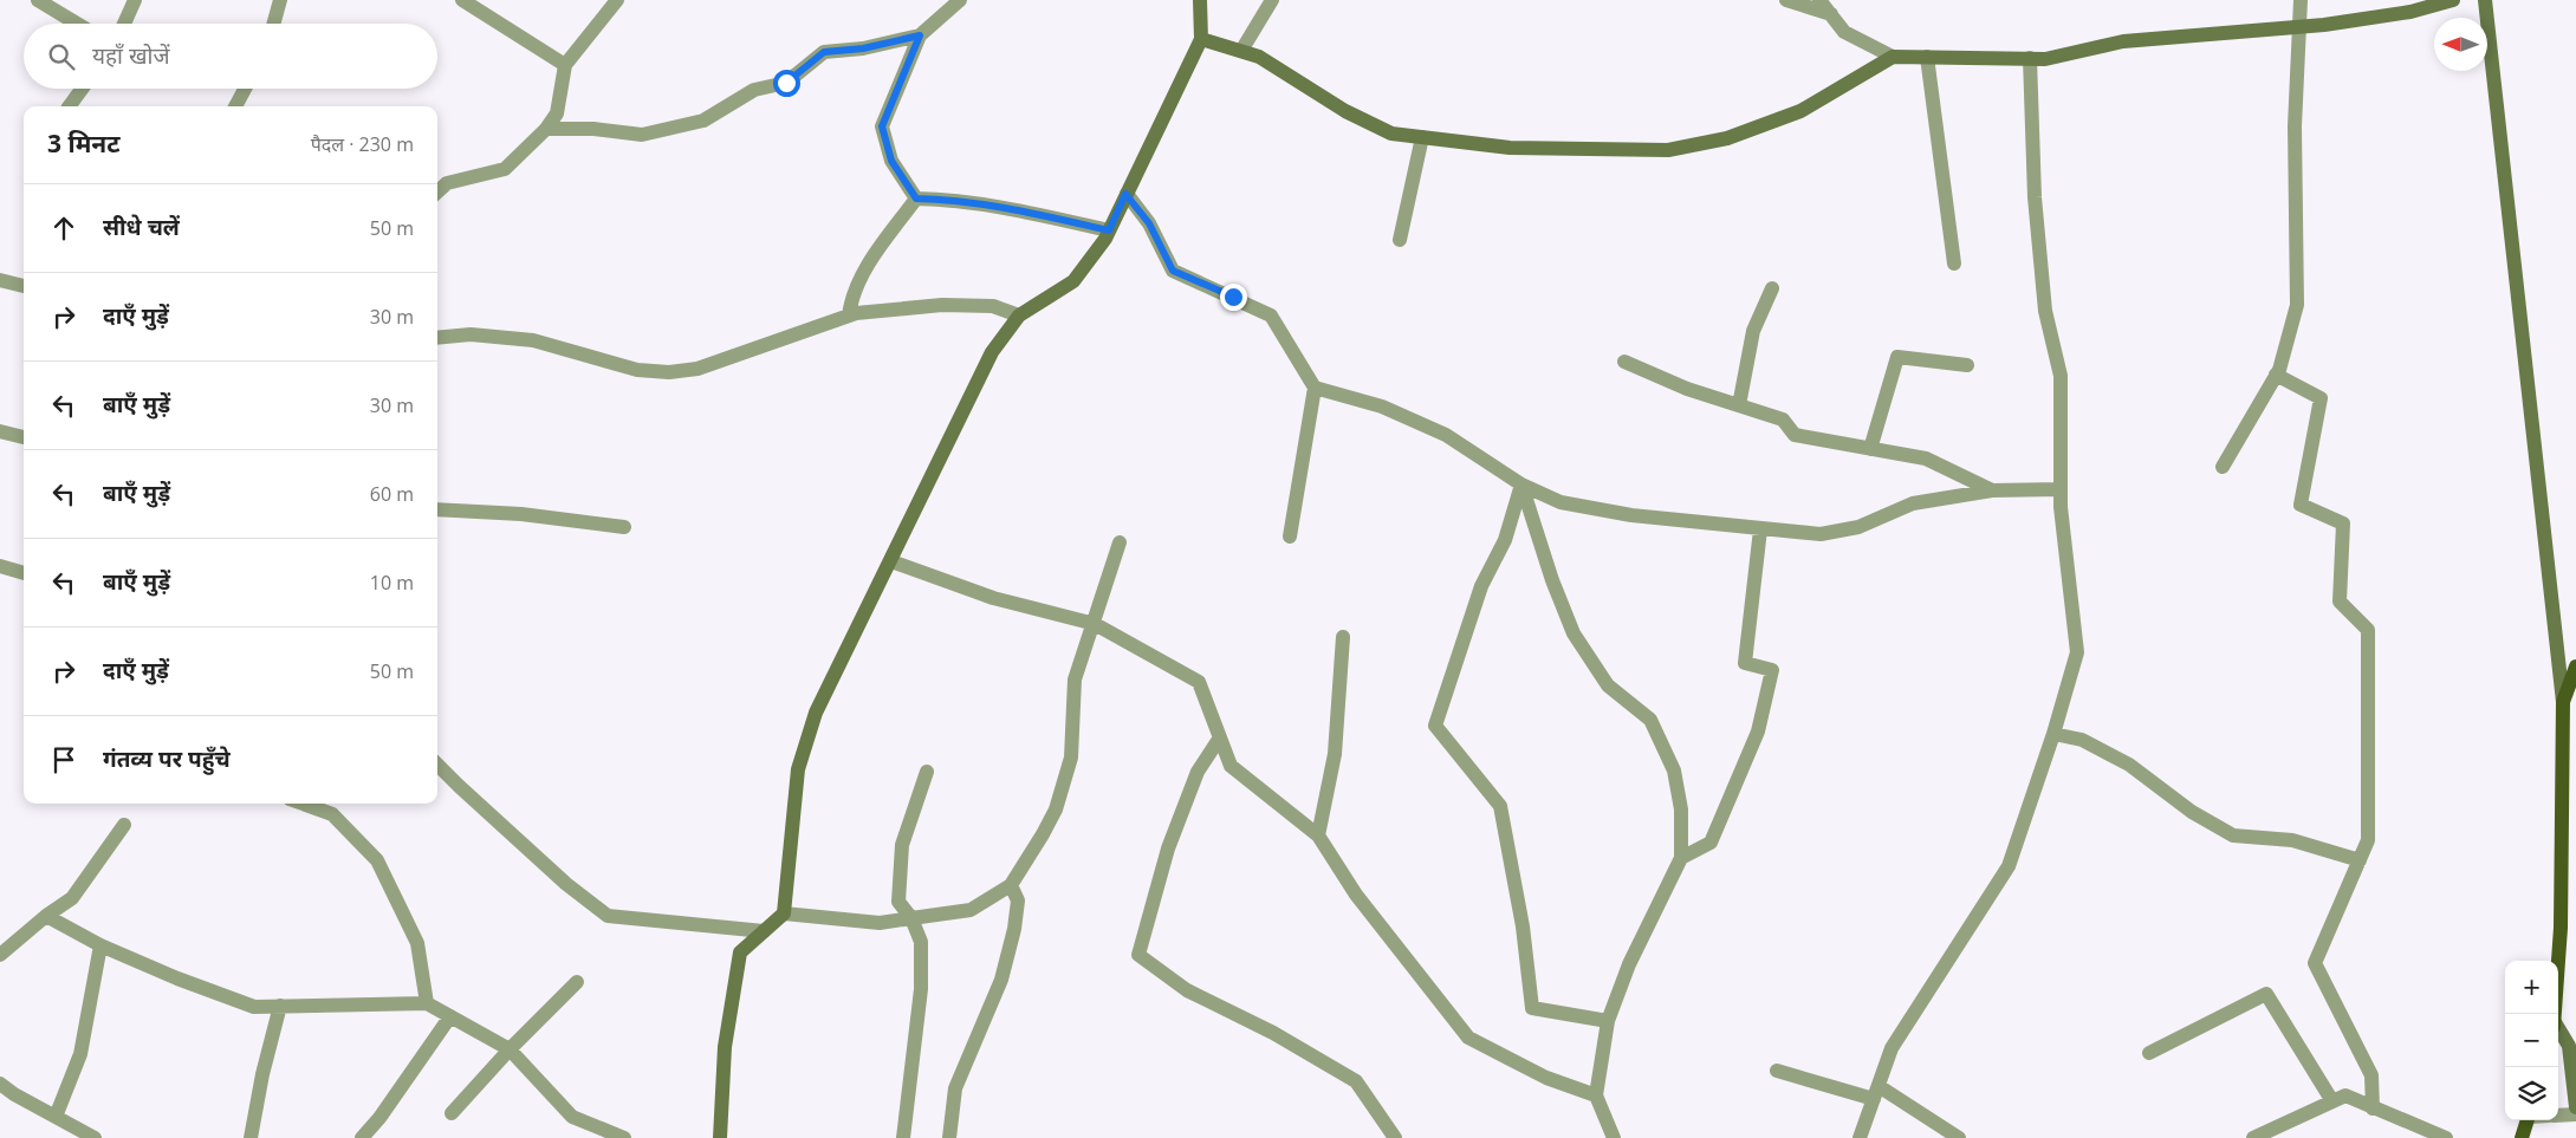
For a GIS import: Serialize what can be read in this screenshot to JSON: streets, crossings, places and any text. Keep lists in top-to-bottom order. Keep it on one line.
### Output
{"north":"left","page":{"search":"यहाँ खोजें","heading":["3 मिनट","पैदल · 230 m"],"list":[["सीधे चलें","50 m"],["दाएँ मुड़ें","30 m"],["बाएँ मुड़ें","30 m"],["बाएँ मुड़ें","60 m"],["बाएँ मुड़ें","10 m"],["दाएँ मुड़ें","50 m"],"गंतव्य पर पहुँचे"],"map_buttons":["+","−"]}}
